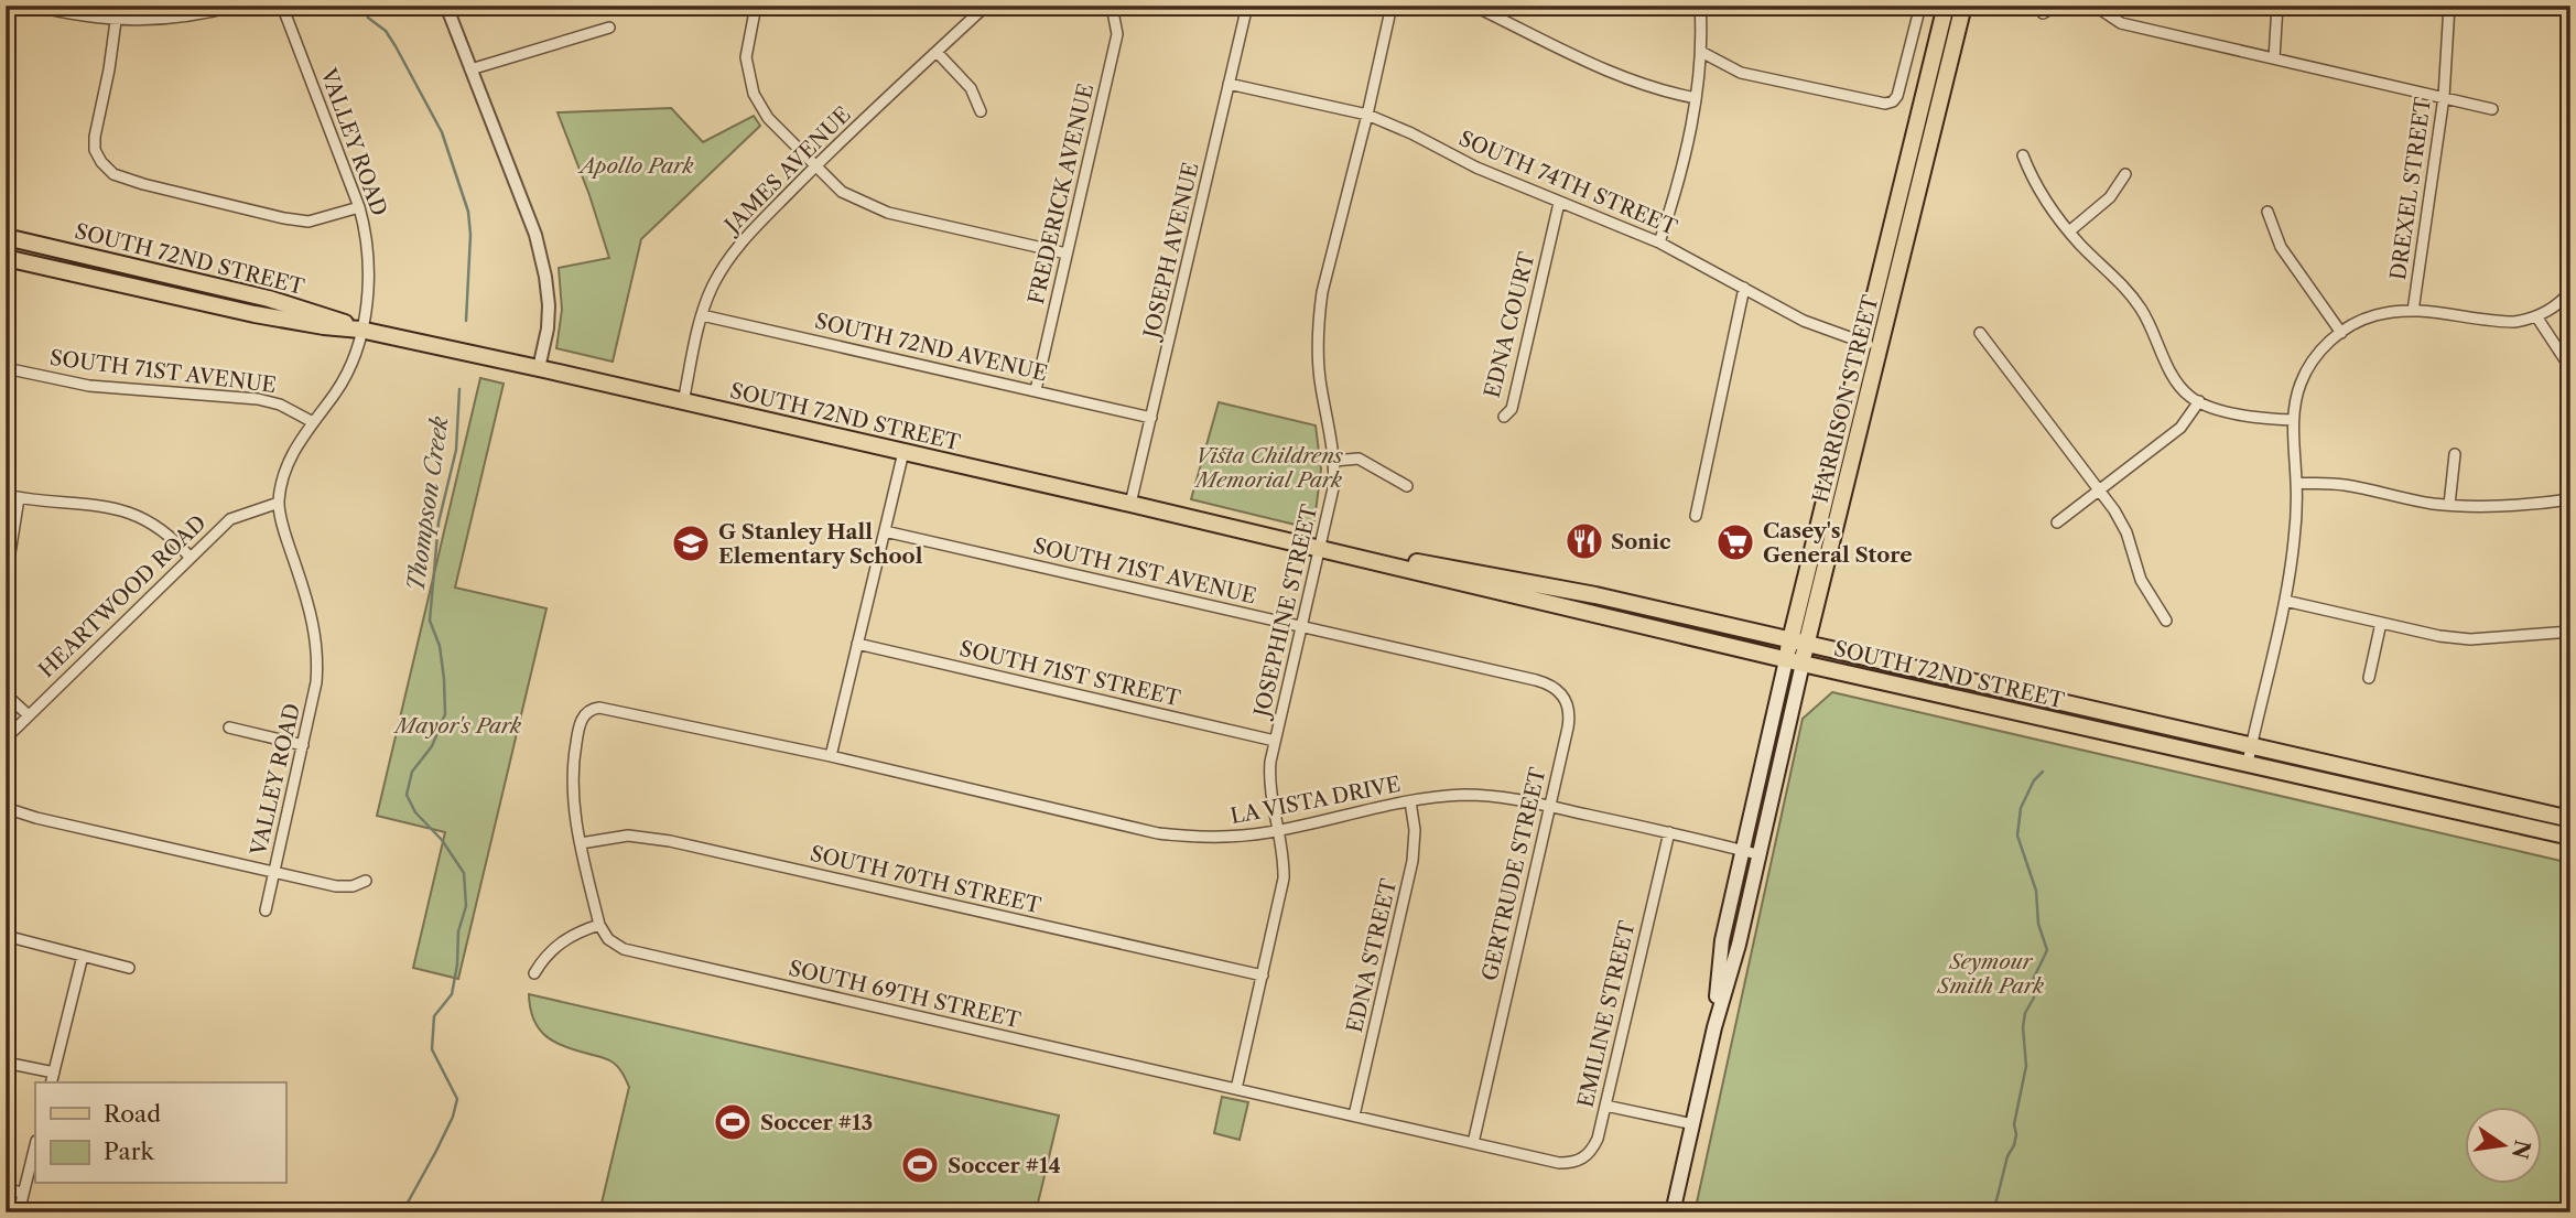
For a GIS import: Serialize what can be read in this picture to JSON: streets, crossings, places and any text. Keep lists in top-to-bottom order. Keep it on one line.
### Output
{"streets":{"main road":["SOUTH 72ND STREET","HARRISON STREET"],"street":["VALLEY ROAD","JAMES AVENUE","SOUTH 74TH STREET","DREXEL STREET","FREDERICK AVENUE","JOSEPH AVENUE","EDNA COURT","SOUTH 72ND AVENUE","SOUTH 71ST AVENUE","HEARTWOOD ROAD","JOSEPHINE STREET","SOUTH 71ST STREET","LA VISTA DRIVE","GERTRUDE STREET","SOUTH 70TH STREET","EDNA STREET","SOUTH 69TH STREET","EMILINE STREET"]},"crossings":[["VALLEY ROAD","SOUTH 72ND STREET"],["VALLEY ROAD","SOUTH 71ST AVENUE"],["VALLEY ROAD","HEARTWOOD ROAD"],["JAMES AVENUE","SOUTH 72ND STREET"],["JAMES AVENUE","SOUTH 72ND AVENUE"],["SOUTH 74TH STREET","JOSEPH AVENUE"],["SOUTH 74TH STREET","EDNA COURT"],["SOUTH 74TH STREET","HARRISON STREET"],["SOUTH 74TH STREET","JOSEPHINE STREET"],["DREXEL STREET","SOUTH 72ND STREET"],["FREDERICK AVENUE","SOUTH 72ND AVENUE"],["JOSEPH AVENUE","SOUTH 72ND STREET"],["JOSEPH AVENUE","SOUTH 72ND AVENUE"],["SOUTH 72ND STREET","HARRISON STREET"],["SOUTH 72ND STREET","JOSEPHINE STREET"],["SOUTH 71ST AVENUE","JOSEPHINE STREET"],["SOUTH 71ST AVENUE","GERTRUDE STREET"],["HARRISON STREET","LA VISTA DRIVE"],["JOSEPHINE STREET","SOUTH 71ST STREET"],["JOSEPHINE STREET","LA VISTA DRIVE"],["JOSEPHINE STREET","SOUTH 70TH STREET"],["JOSEPHINE STREET","SOUTH 69TH STREET"],["LA VISTA DRIVE","GERTRUDE STREET"],["LA VISTA DRIVE","SOUTH 70TH STREET"],["LA VISTA DRIVE","EDNA STREET"],["LA VISTA DRIVE","EMILINE STREET"],["GERTRUDE STREET","SOUTH 69TH STREET"],["EDNA STREET","SOUTH 69TH STREET"],["SOUTH 69TH STREET","EMILINE STREET"]],"water":["Thompson Creek"],"parks":["Apollo Park","Vista Childrens Memorial Park","Mayor's Park","Seymour Smith Park"],"places":{"restaurant":["Sonic"],"supermarket":["Casey's General Store"],"school or university":["G Stanley Hall Elementary School"],"sports":["Soccer #13","Soccer #14"]},"legend":["Road","Park"],"north":"right"}
